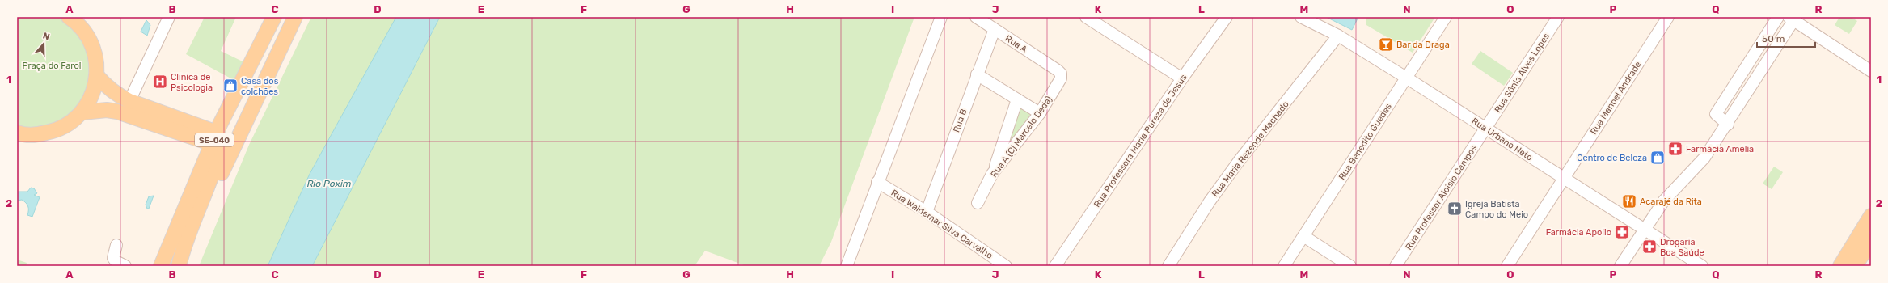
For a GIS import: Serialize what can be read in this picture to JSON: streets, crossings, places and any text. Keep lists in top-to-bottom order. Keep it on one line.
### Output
{"streets":{"main road":["SE-040"],"street":["Rua A","Rua Sônia Alves Lopes","Rua Manoel Andrade","Rua B","Rua A (Cj Marcelo Deda)","Rua Urbano Neto","Rua Professora Maria Pureza de Jesus","Rua Benedito Guedes","Rua Maria Rezende Machado","Rua Professor Aloisio Campos","Rua Waldemar Silva Carvalho"]},"crossings":[["Rua A","Rua B"],["Rua A","Rua A (Cj Marcelo Deda)"],["Rua Sônia Alves Lopes","Rua Urbano Neto"],["Rua Sônia Alves Lopes","Rua Professor Aloisio Campos"],["Rua Manoel Andrade","Rua Urbano Neto"],["Rua B","Rua Waldemar Silva Carvalho"],["Rua Urbano Neto","Rua Benedito Guedes"],["Rua Urbano Neto","Rua Maria Rezende Machado"],["Rua Urbano Neto","Rua Professor Aloisio Campos"]],"water":["Rio Poxim"],"parks":["Praça do Farol"],"places":{"bar":["Bar da Draga"],"hospital":["Clínica de Psicologia"],"shop":["Casa dos colchões","Centro de Beleza"],"pharmacy":["Farmácia Amélia","Farmácia Apollo","Drogaria Boa Saúde"],"restaurant":["Acarajé da Rita"],"church":["Igreja Batista Campo do Meio"]},"scale_bar":"50 m","north":"top","grid":{"columns":["A","B","C","D","E","F","G","H","I","J","K","L","M","N","O","P","Q","R"],"rows":["1","2"]}}
